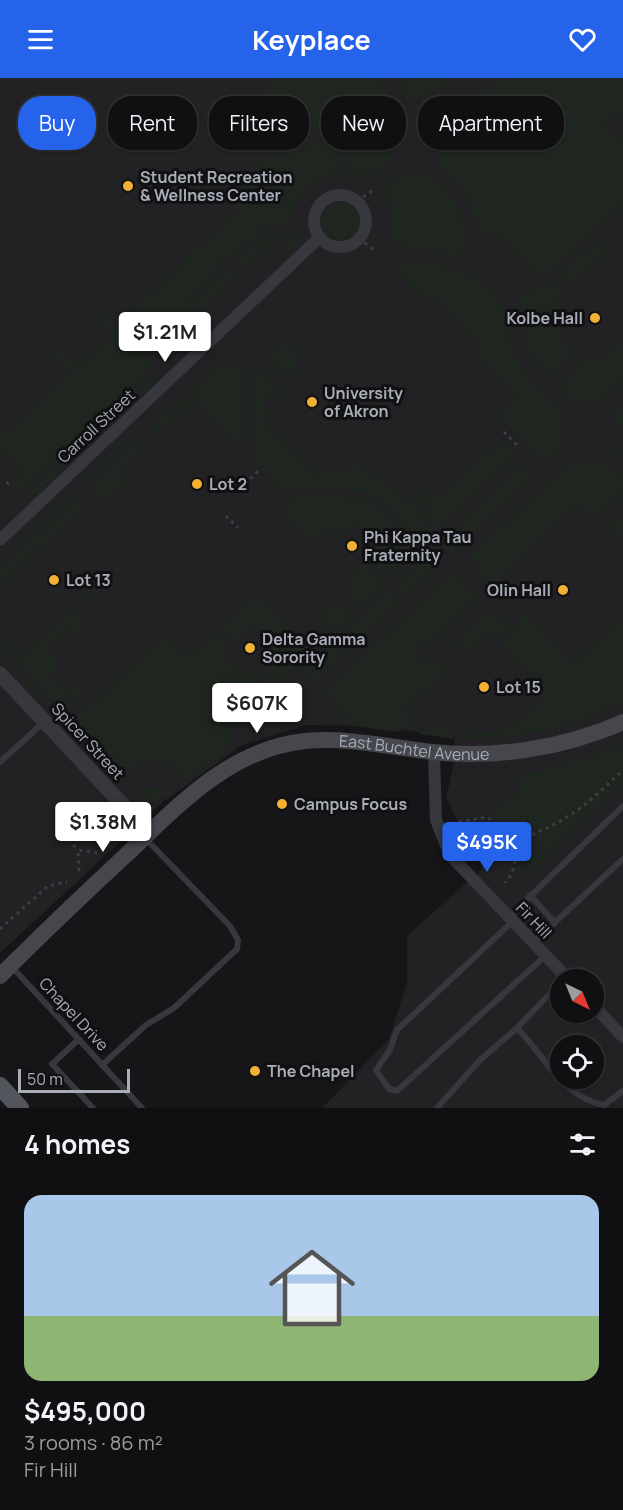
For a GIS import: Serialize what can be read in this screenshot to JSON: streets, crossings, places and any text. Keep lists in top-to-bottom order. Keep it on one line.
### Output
{"streets":{"main road":["East Buchtel Avenue"],"street":["Carroll Street","Spicer Street","Fir Hill"],"lane":["Chapel Drive"]},"crossings":[["Spicer Street","East Buchtel Avenue"],["East Buchtel Avenue","Fir Hill"],["East Buchtel Avenue","Chapel Drive"]],"places":["Student Recreation & Wellness Center","Kolbe Hall","University of Akron","Lot 2","Phi Kappa Tau Fraternity","Lot 13","Olin Hall","Delta Gamma Sorority","Lot 15","Campus Focus","The Chapel"],"scale_bar":"50 m","north":"bottom right","page":{"header":"Keyplace","chip":["Buy","Rent","Filters","New","Apartment"],"price":["$1.21M","$607K","$1.38M","$495K"],"scale":"50 m","heading":"4 homes","list":[{"name":"$495,000","note":"3 rooms · 86 m² · Fir Hill"}]}}
